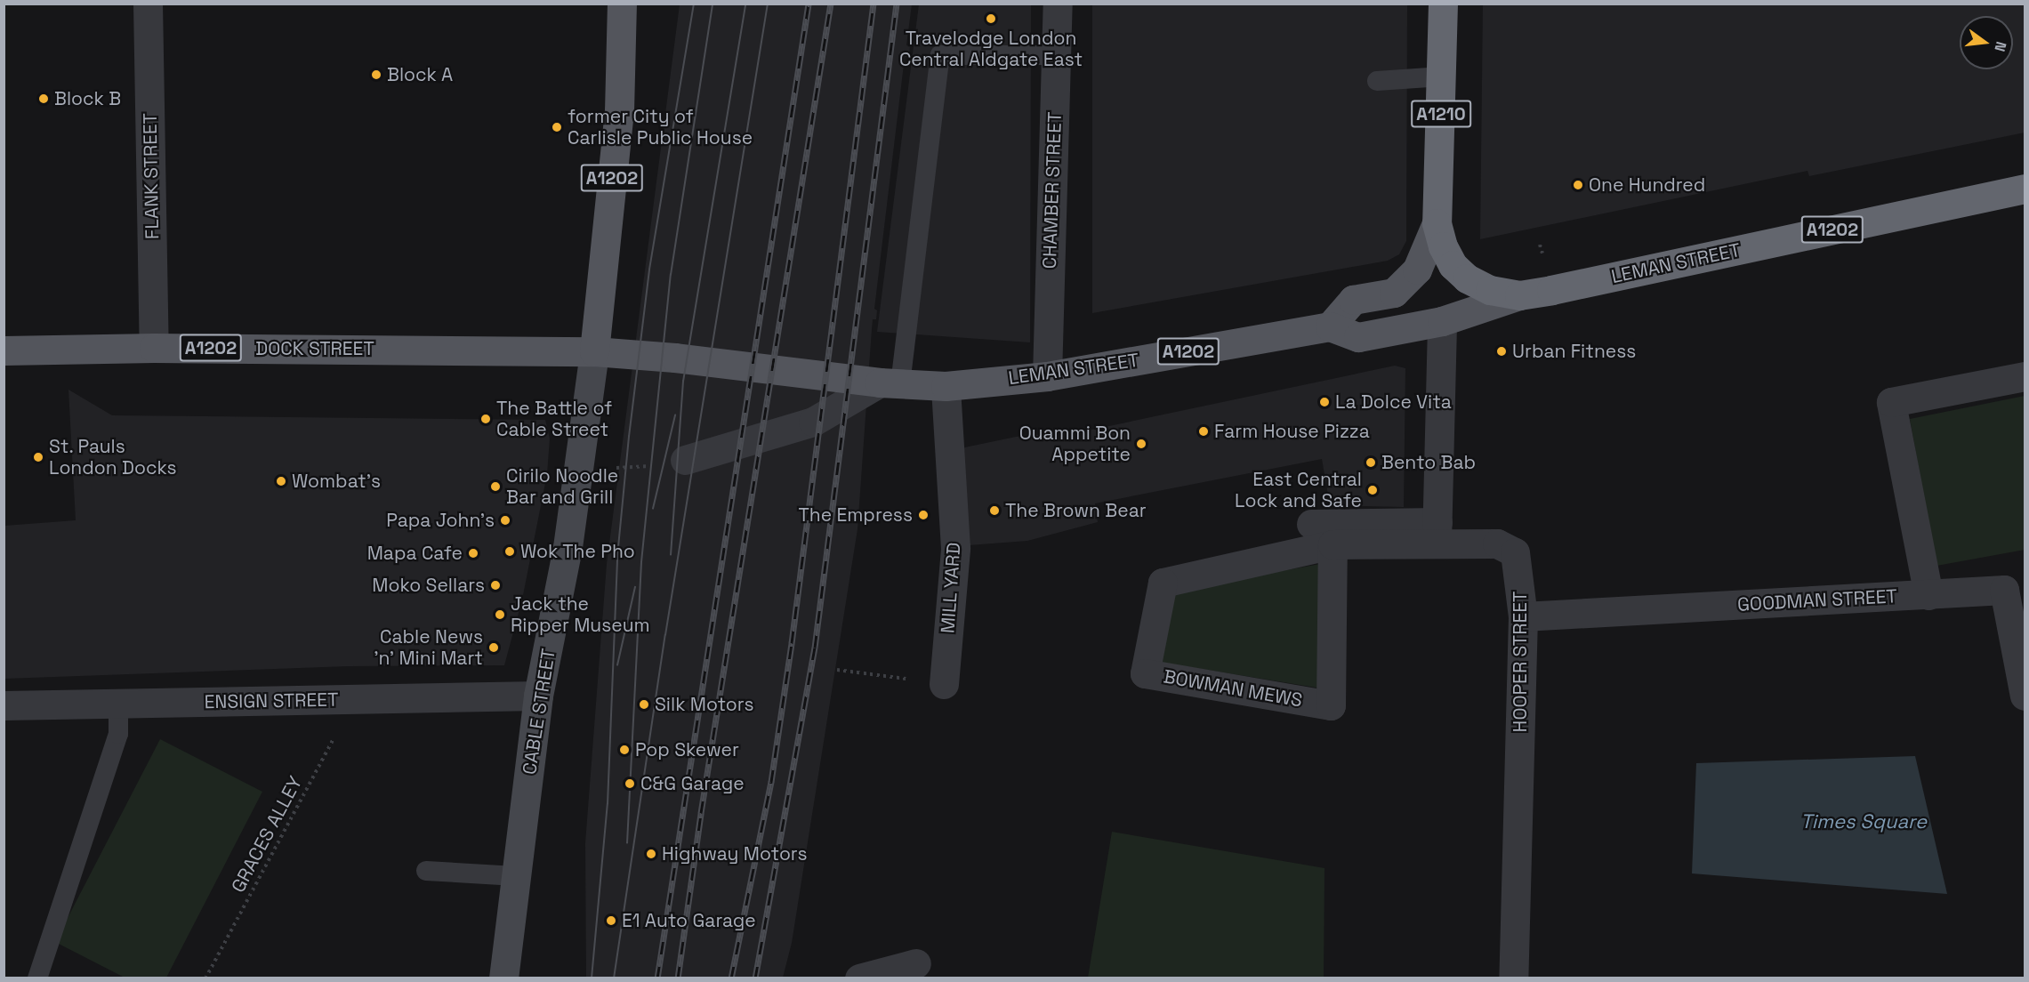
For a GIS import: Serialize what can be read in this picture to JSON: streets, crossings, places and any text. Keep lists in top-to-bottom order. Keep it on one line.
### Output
{"streets":{"highway":["A1210","A1202","LEMAN STREET"],"main road":["DOCK STREET","CABLE STREET"],"street":["FLANK STREET","CHAMBER STREET","MILL YARD","GOODMAN STREET","HOOPER STREET","BOWMAN MEWS","ENSIGN STREET"],"path":["GRACES ALLEY"]},"crossings":[["A1210","LEMAN STREET"],["FLANK STREET","DOCK STREET"],["A1202","LEMAN STREET"],["A1202","DOCK STREET"],["A1202","CABLE STREET"],["CHAMBER STREET","LEMAN STREET"],["LEMAN STREET","DOCK STREET"],["LEMAN STREET","MILL YARD"],["LEMAN STREET","CABLE STREET"],["DOCK STREET","CABLE STREET"],["GOODMAN STREET","HOOPER STREET"],["HOOPER STREET","BOWMAN MEWS"],["ENSIGN STREET","CABLE STREET"],["ENSIGN STREET","GRACES ALLEY"]],"water":["Times Square"],"places":["Travelodge London Central Aldgate East","Block A","Block B","former City of Carlisle Public House","One Hundred","Urban Fitness","La Dolce Vita","The Battle of Cable Street","Farm House Pizza","Ouammi Bon Appetite","St. Pauls London Docks","Bento Bab","Wombat's","Cirilo Noodle Bar and Grill","East Central Lock and Safe","The Brown Bear","The Empress","Papa John's","Wok The Pho","Mapa Cafe","Moko Sellars","Jack the Ripper Museum","Cable News 'n' Mini Mart","Silk Motors","Pop Skewer","C&G Garage","Highway Motors","E1 Auto Garage"],"north":"right"}
